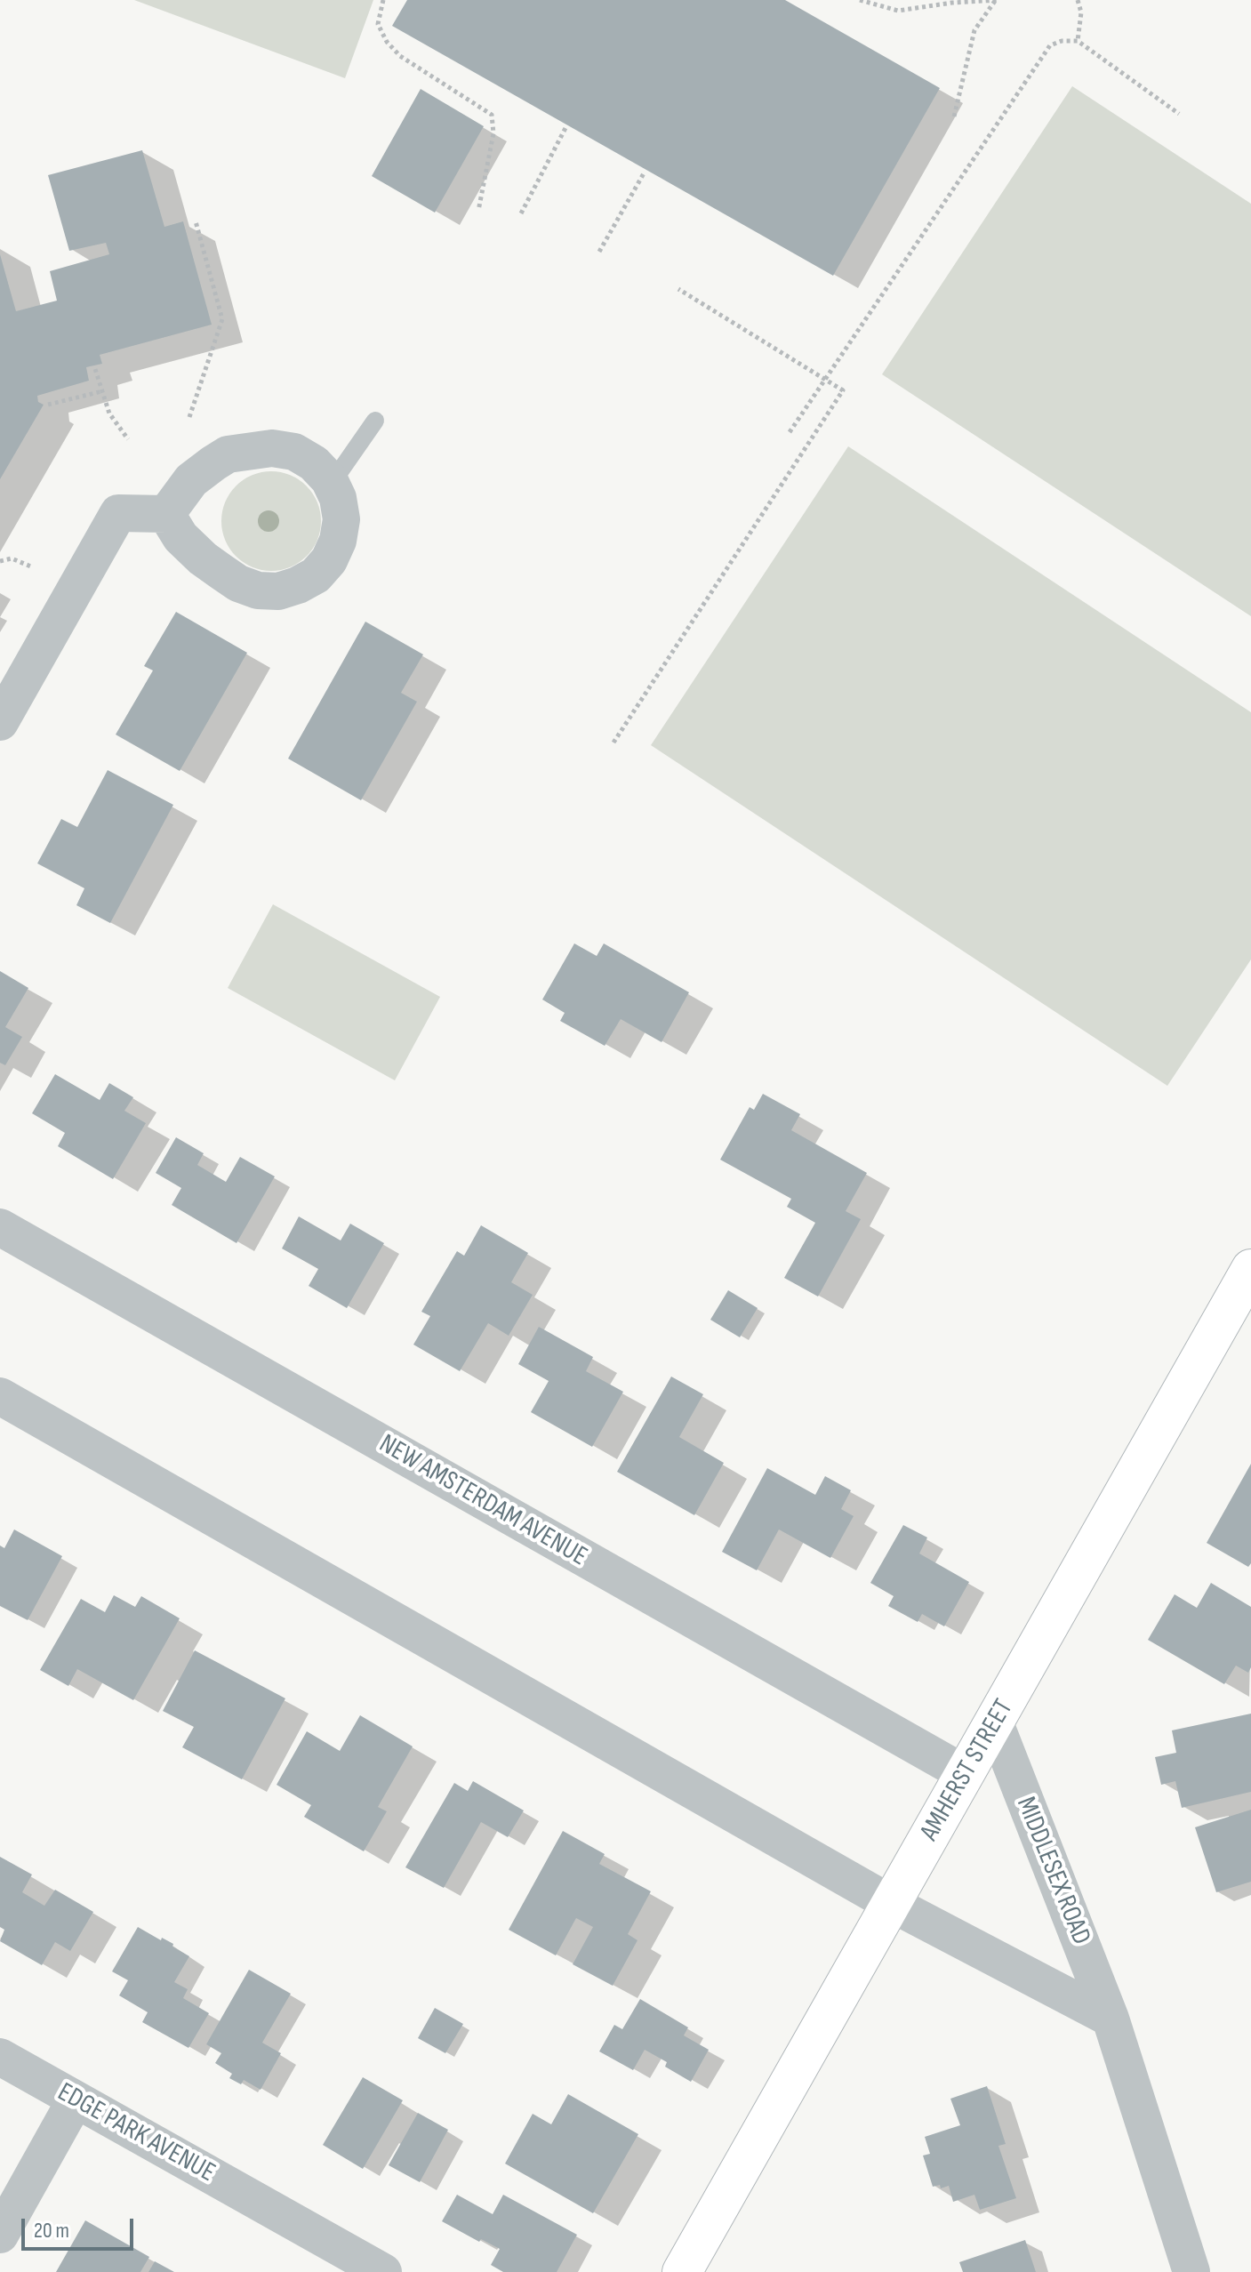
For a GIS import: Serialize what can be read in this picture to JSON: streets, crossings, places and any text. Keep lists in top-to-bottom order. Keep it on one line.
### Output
{"streets":{"street":["NEW AMSTERDAM AVENUE","AMHERST STREET","MIDDLESEX ROAD","EDGE PARK AVENUE"]},"crossings":[["NEW AMSTERDAM AVENUE","AMHERST STREET"],["AMHERST STREET","MIDDLESEX ROAD"]],"scale_bar":"20 m"}
